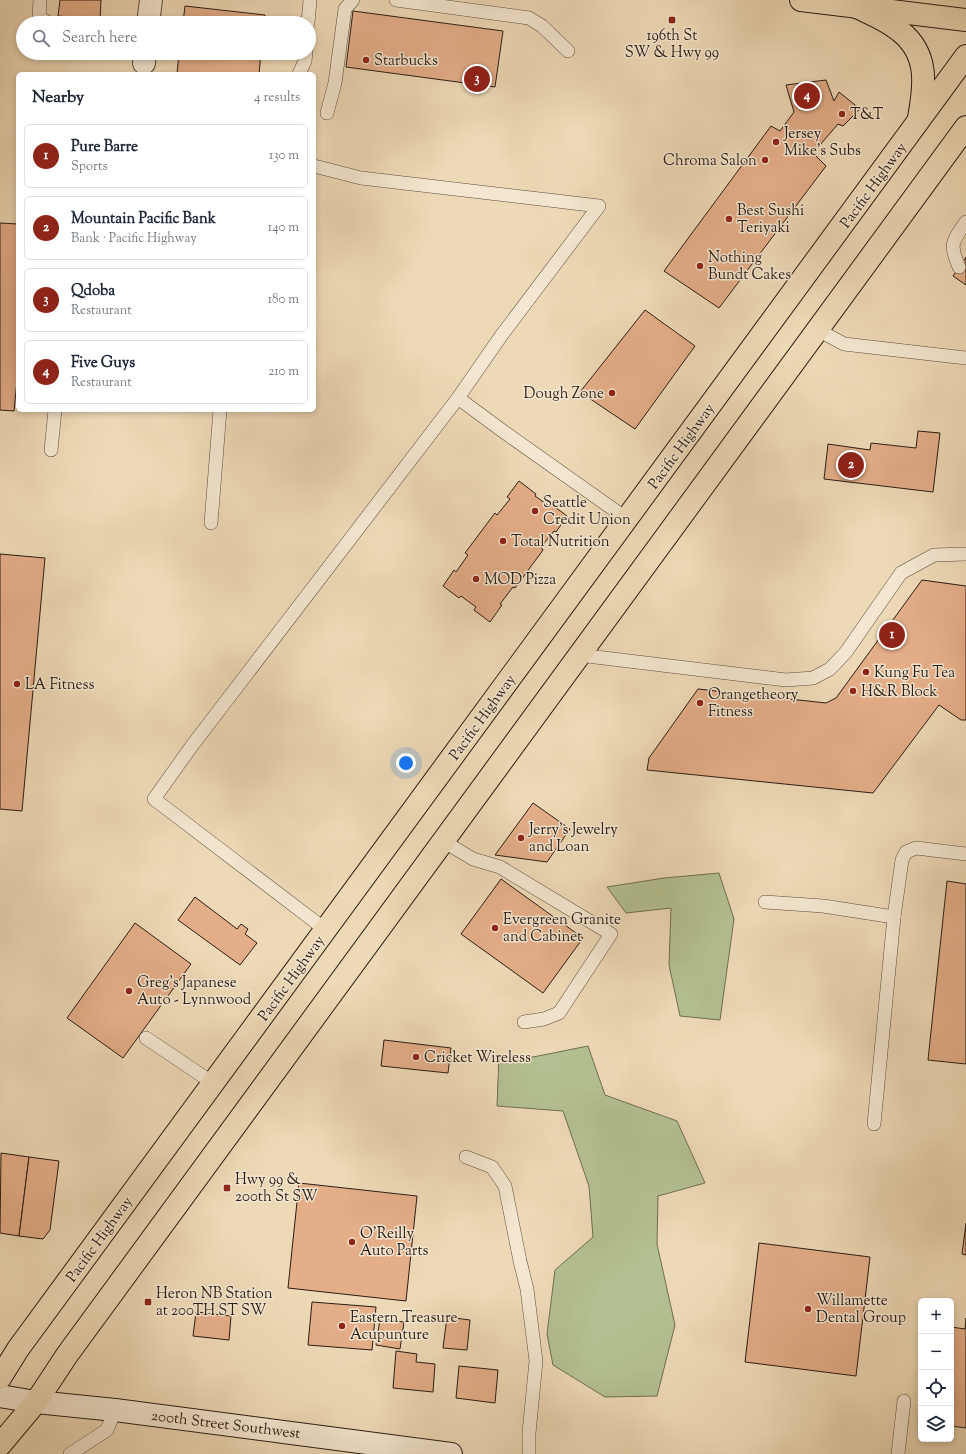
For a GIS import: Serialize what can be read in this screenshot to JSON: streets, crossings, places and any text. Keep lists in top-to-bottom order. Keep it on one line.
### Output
{"streets":{"main road":["Pacific Highway"],"street":["200th Street Southwest"]},"places":{"transit":["196th St SW & Hwy 99","Hwy 99 & 200th St SW","Heron NB Station at 200TH ST SW"],"other":["Starbucks","T&T","Jersey Mike's Subs","Chroma Salon","Best Sushi Teriyaki","Nothing Bundt Cakes","Dough Zone","Seattle Credit Union","Total Nutrition","MOD Pizza","Kung Fu Tea","LA Fitness","H&R Block","Orangetheory Fitness","Jerry's Jewelry and Loan","Evergreen Granite and Cabinet","Greg's Japanese Auto - Lynnwood","Cricket Wireless","O'Reilly Auto Parts","Willamette Dental Group","Eastern Treasure Acupunture"]},"page":{"search":"Search here","pins":["3","4","2","1"],"heading":["Nearby","4 results"],"list":[{"mark":"1","name":"Pure Barre","note":"Sports","value":"130 m"},{"mark":"2","name":"Mountain Pacific Bank","note":"Bank · Pacific Highway","value":"140 m"},{"mark":"3","name":"Qdoba","note":"Restaurant","value":"180 m"},{"mark":"4","name":"Five Guys","note":"Restaurant","value":"210 m"}],"map_buttons":["+","−"]}}
